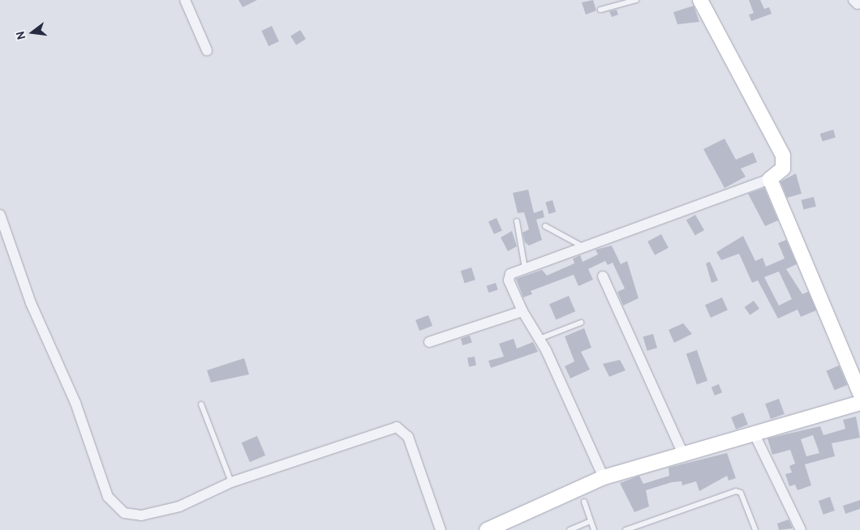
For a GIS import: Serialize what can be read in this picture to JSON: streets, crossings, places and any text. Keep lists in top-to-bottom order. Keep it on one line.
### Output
{"north":"left"}
